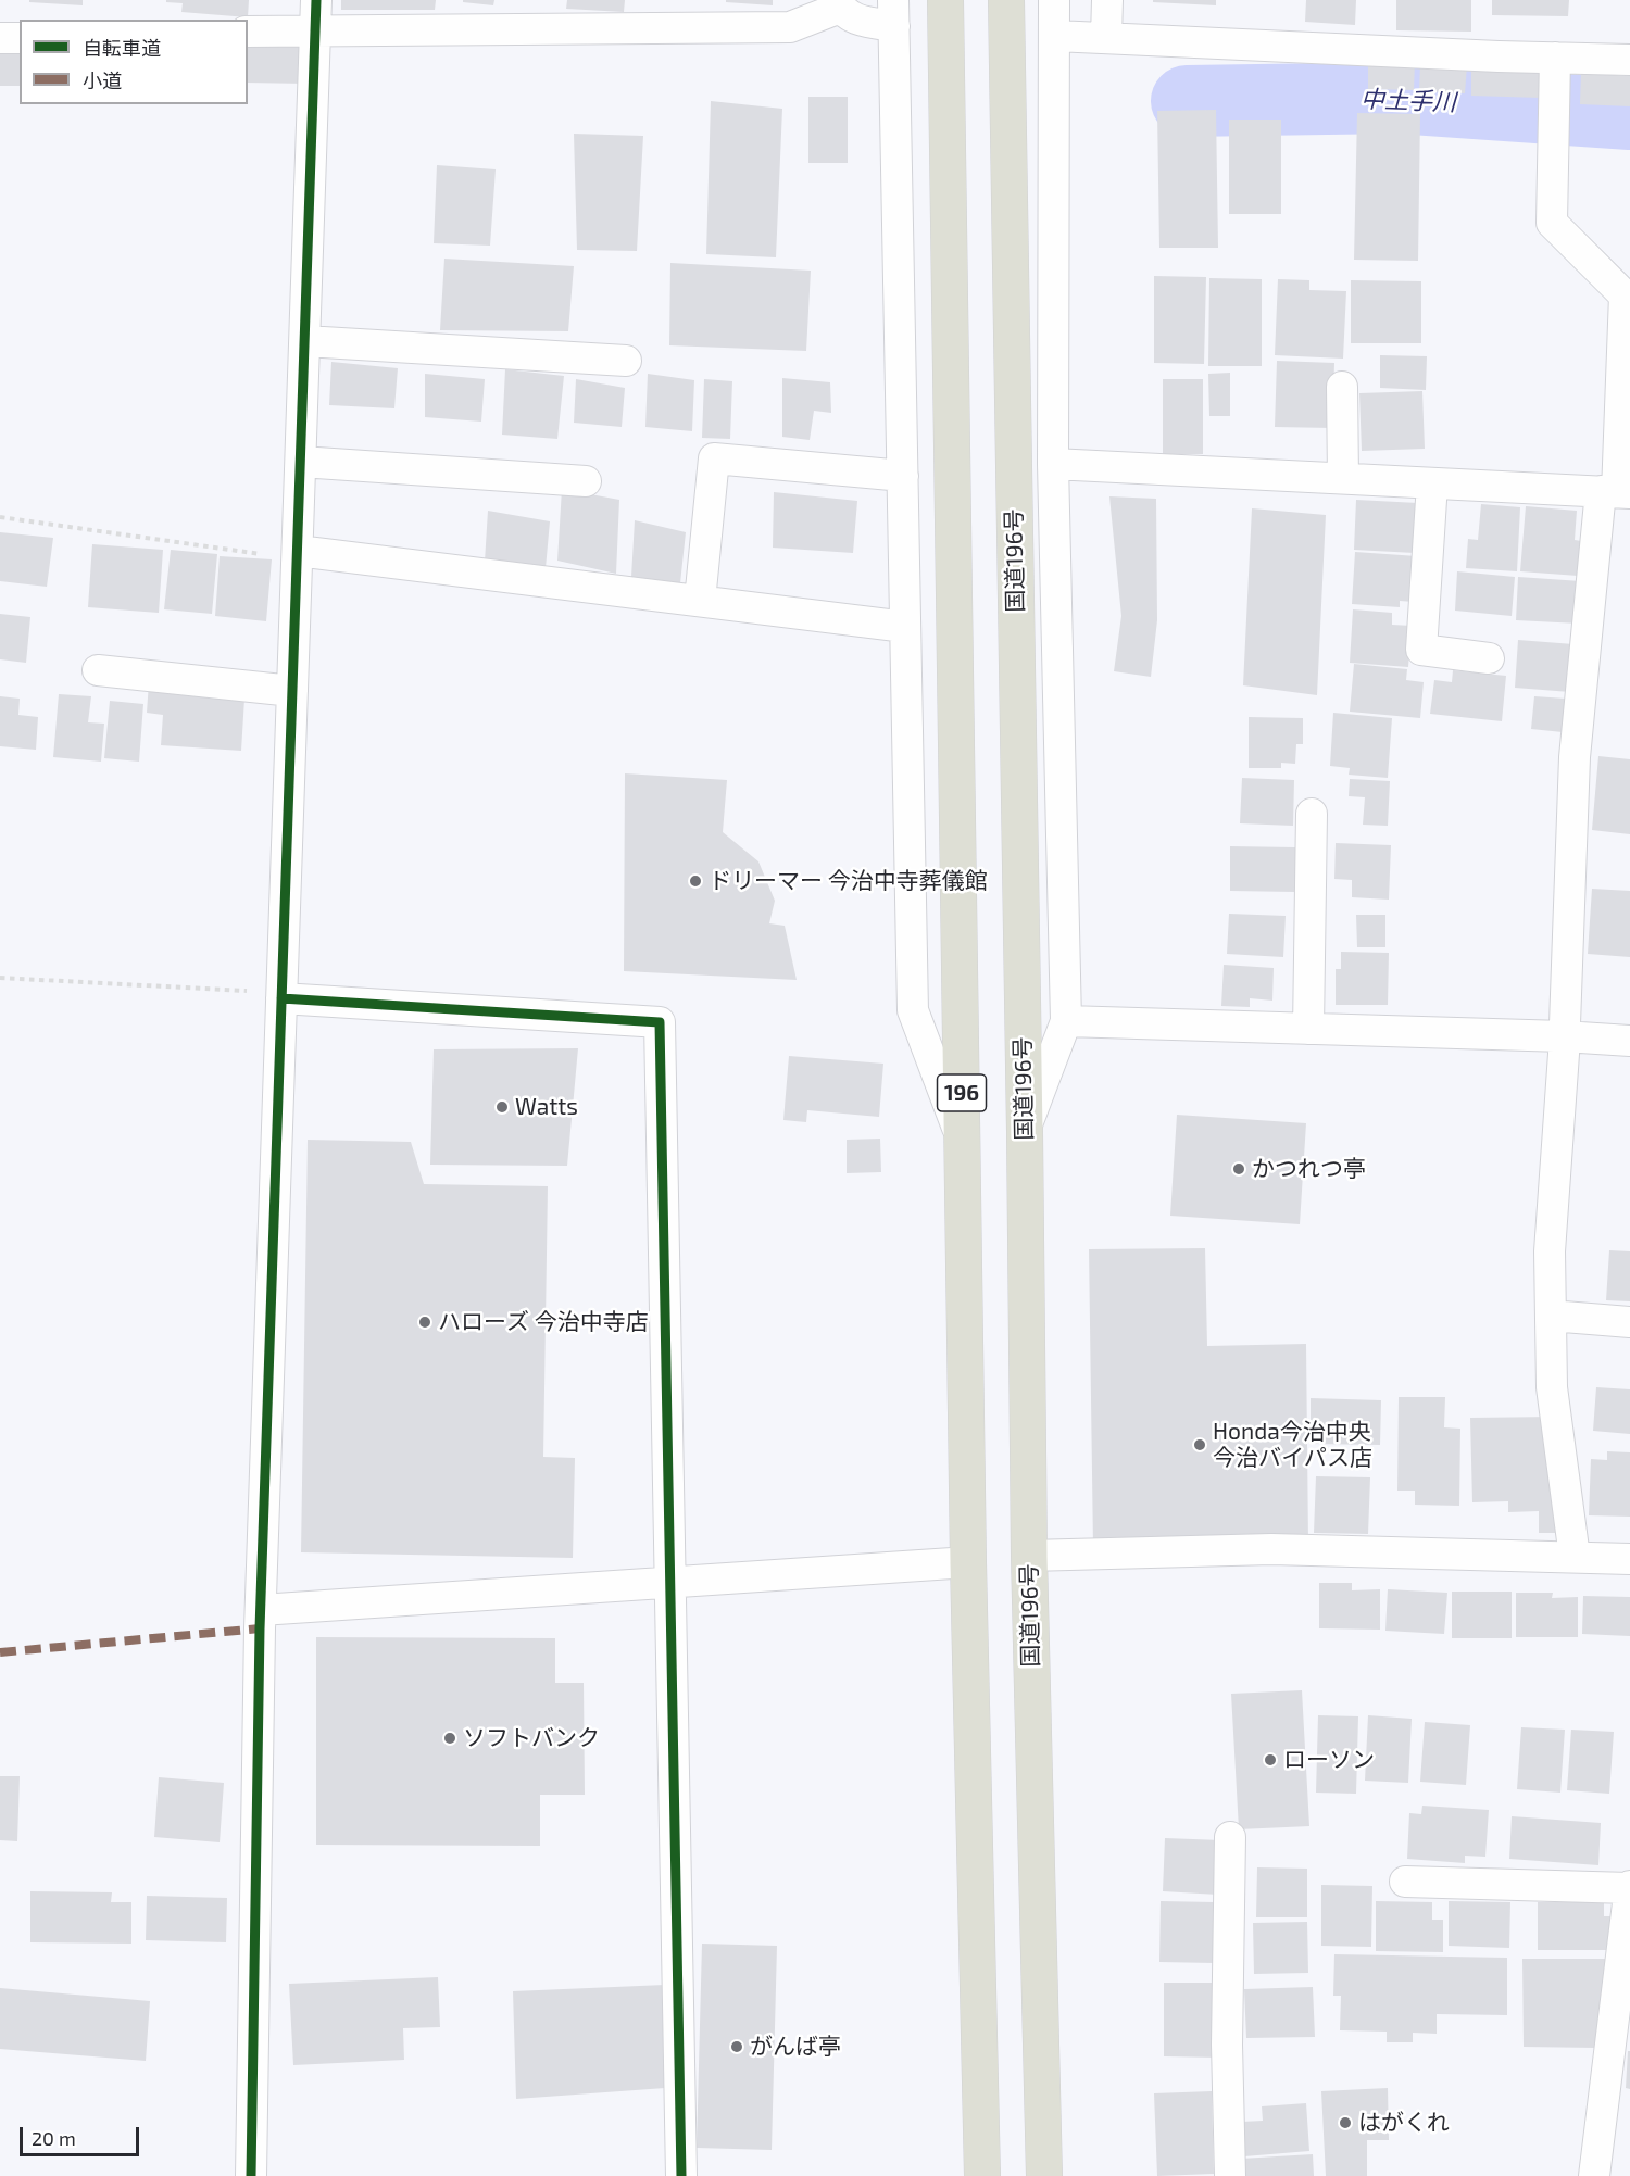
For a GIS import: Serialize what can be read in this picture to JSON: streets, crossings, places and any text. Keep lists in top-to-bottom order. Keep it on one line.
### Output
{"streets":{"highway":["国道196号","196"]},"water":["中土手川"],"places":["ドリーマー 今治中寺葬儀館","Watts","かつれつ亭","ハローズ 今治中寺店","Honda今治中央 今治バイパス店","ソフトバンク","ローソン","がんば亭","はがくれ"],"legend":["自転車道","小道"],"scale_bar":"20 m"}
